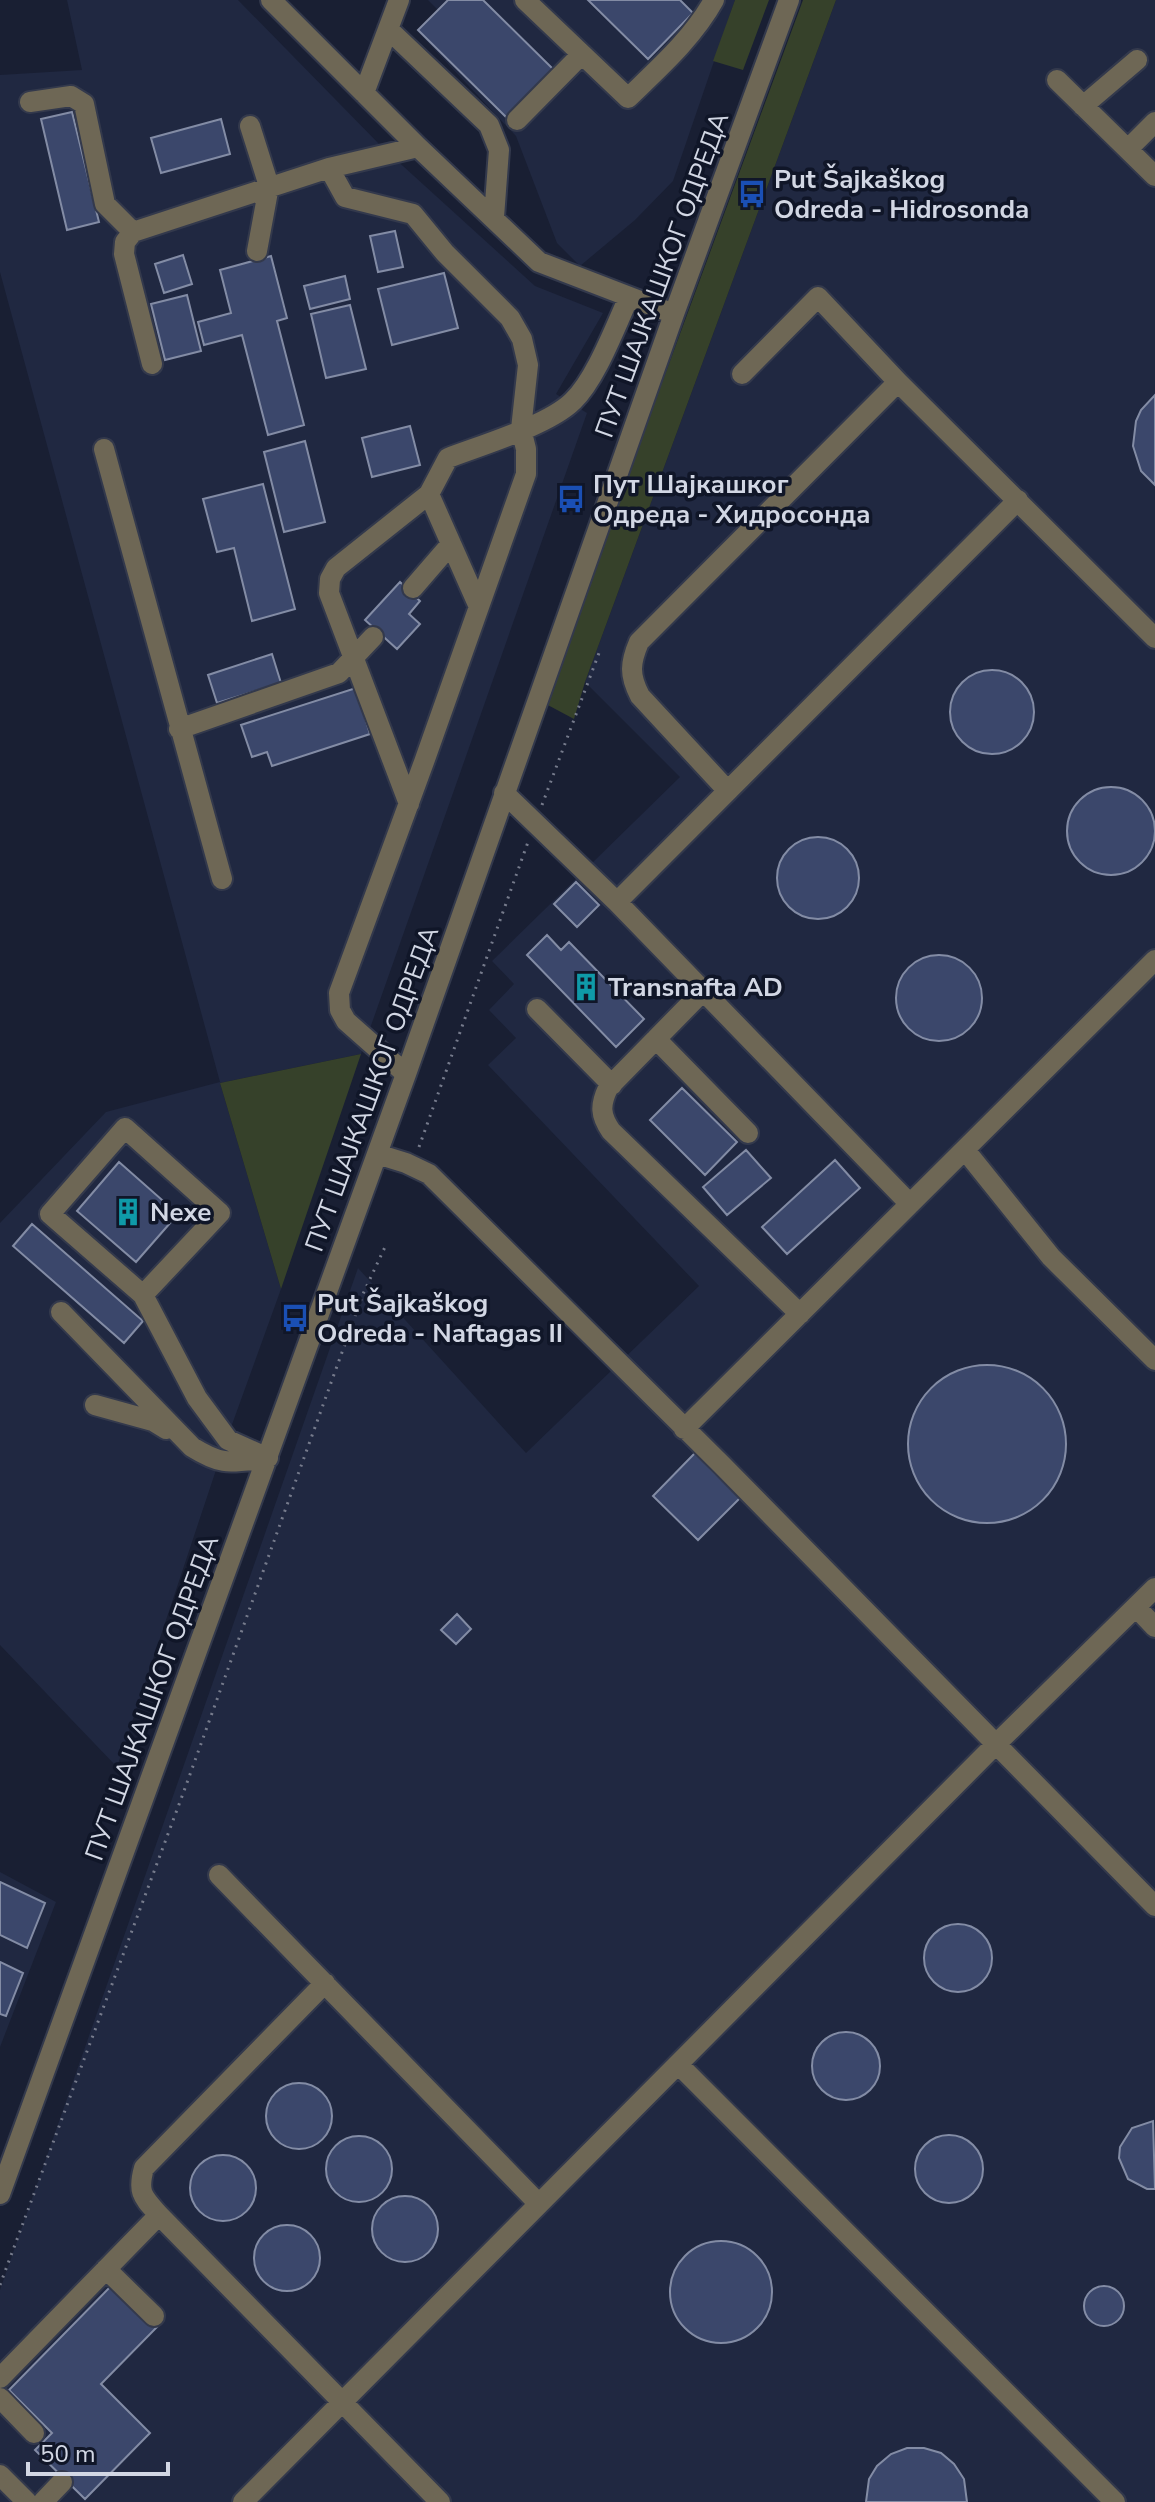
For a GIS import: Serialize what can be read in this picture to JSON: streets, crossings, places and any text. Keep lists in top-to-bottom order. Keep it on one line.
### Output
{"streets":{"street":["ПУТ ШАЈКАШКОГ ОДРЕДА"]},"places":{"bus stop":["Put Šajkaškog Odreda - Hidrosonda","Пут Шајкашког Одреда - Хидросонда","Put Šajkaškog Odreda - Naftagas II"],"building":["Transnafta AD","Nexe"]},"scale_bar":"50 m"}
